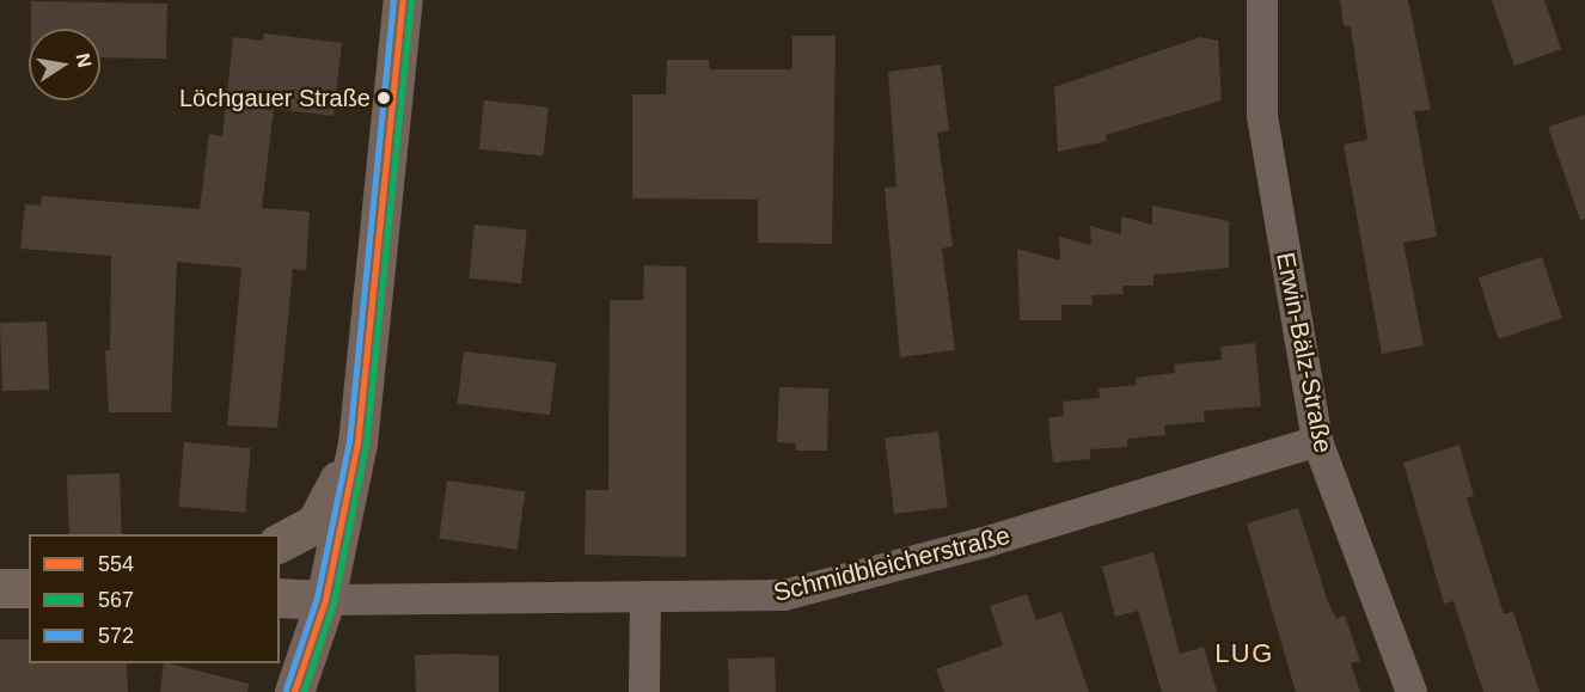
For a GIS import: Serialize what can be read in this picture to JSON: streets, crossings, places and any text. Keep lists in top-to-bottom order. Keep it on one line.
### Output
{"streets":{"street":["Erwin-Bälz-Straße","Schmidbleicherstraße"]},"crossings":[["Erwin-Bälz-Straße","Schmidbleicherstraße"]],"districts":["LUG"],"places":["Löchgauer Straße"],"lines":["transit line 554","transit line 572","transit line 567"],"legend":["554","567","572"],"north":"right"}
